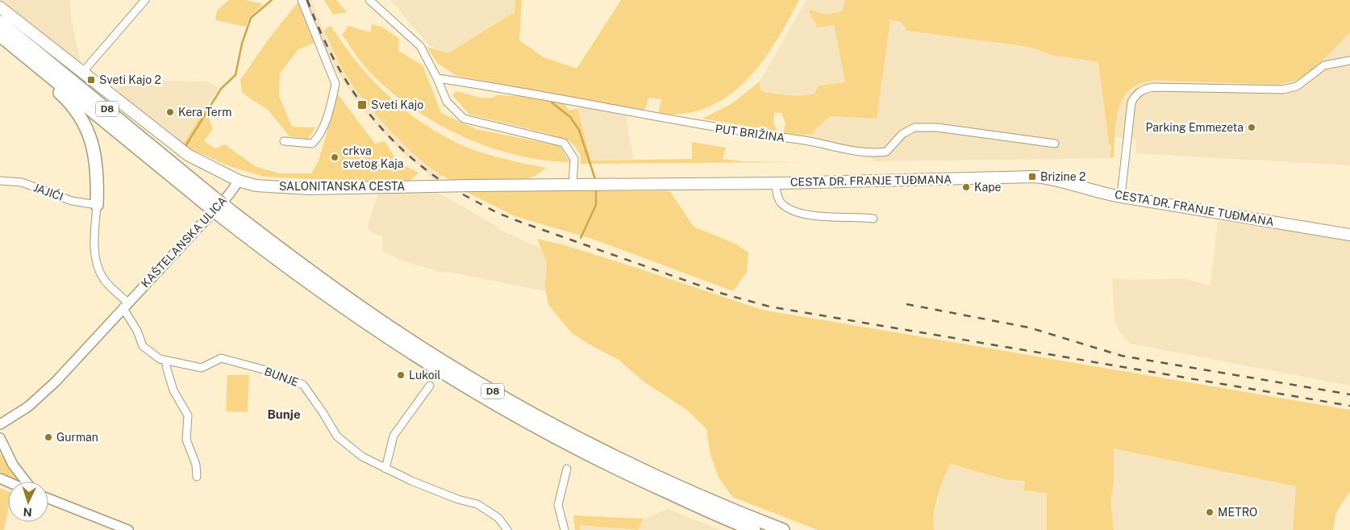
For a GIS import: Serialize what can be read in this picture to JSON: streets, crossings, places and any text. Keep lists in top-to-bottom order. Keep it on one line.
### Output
{"streets":{"highway":["D8"],"main road":["CESTA DR. FRANJE TUĐMANA","SALONITANSKA CESTA"],"street":["PUT BRIŽINA","JAJIĆI","KAŠTELANSKA ULICA","BUNJE"]},"crossings":[["CESTA DR. FRANJE TUĐMANA","SALONITANSKA CESTA"],["SALONITANSKA CESTA","KAŠTELANSKA ULICA"],["KAŠTELANSKA ULICA","BUNJE"]],"districts":["Bunje"],"places":{"transit":["Sveti Kajo 2","Sveti Kajo","Brizine 2"],"other":["Kera Term","Parking Emmezeta","crkva svetog Kaja","Kape","Lukoil","Gurman","METRO"]},"north":"bottom"}
